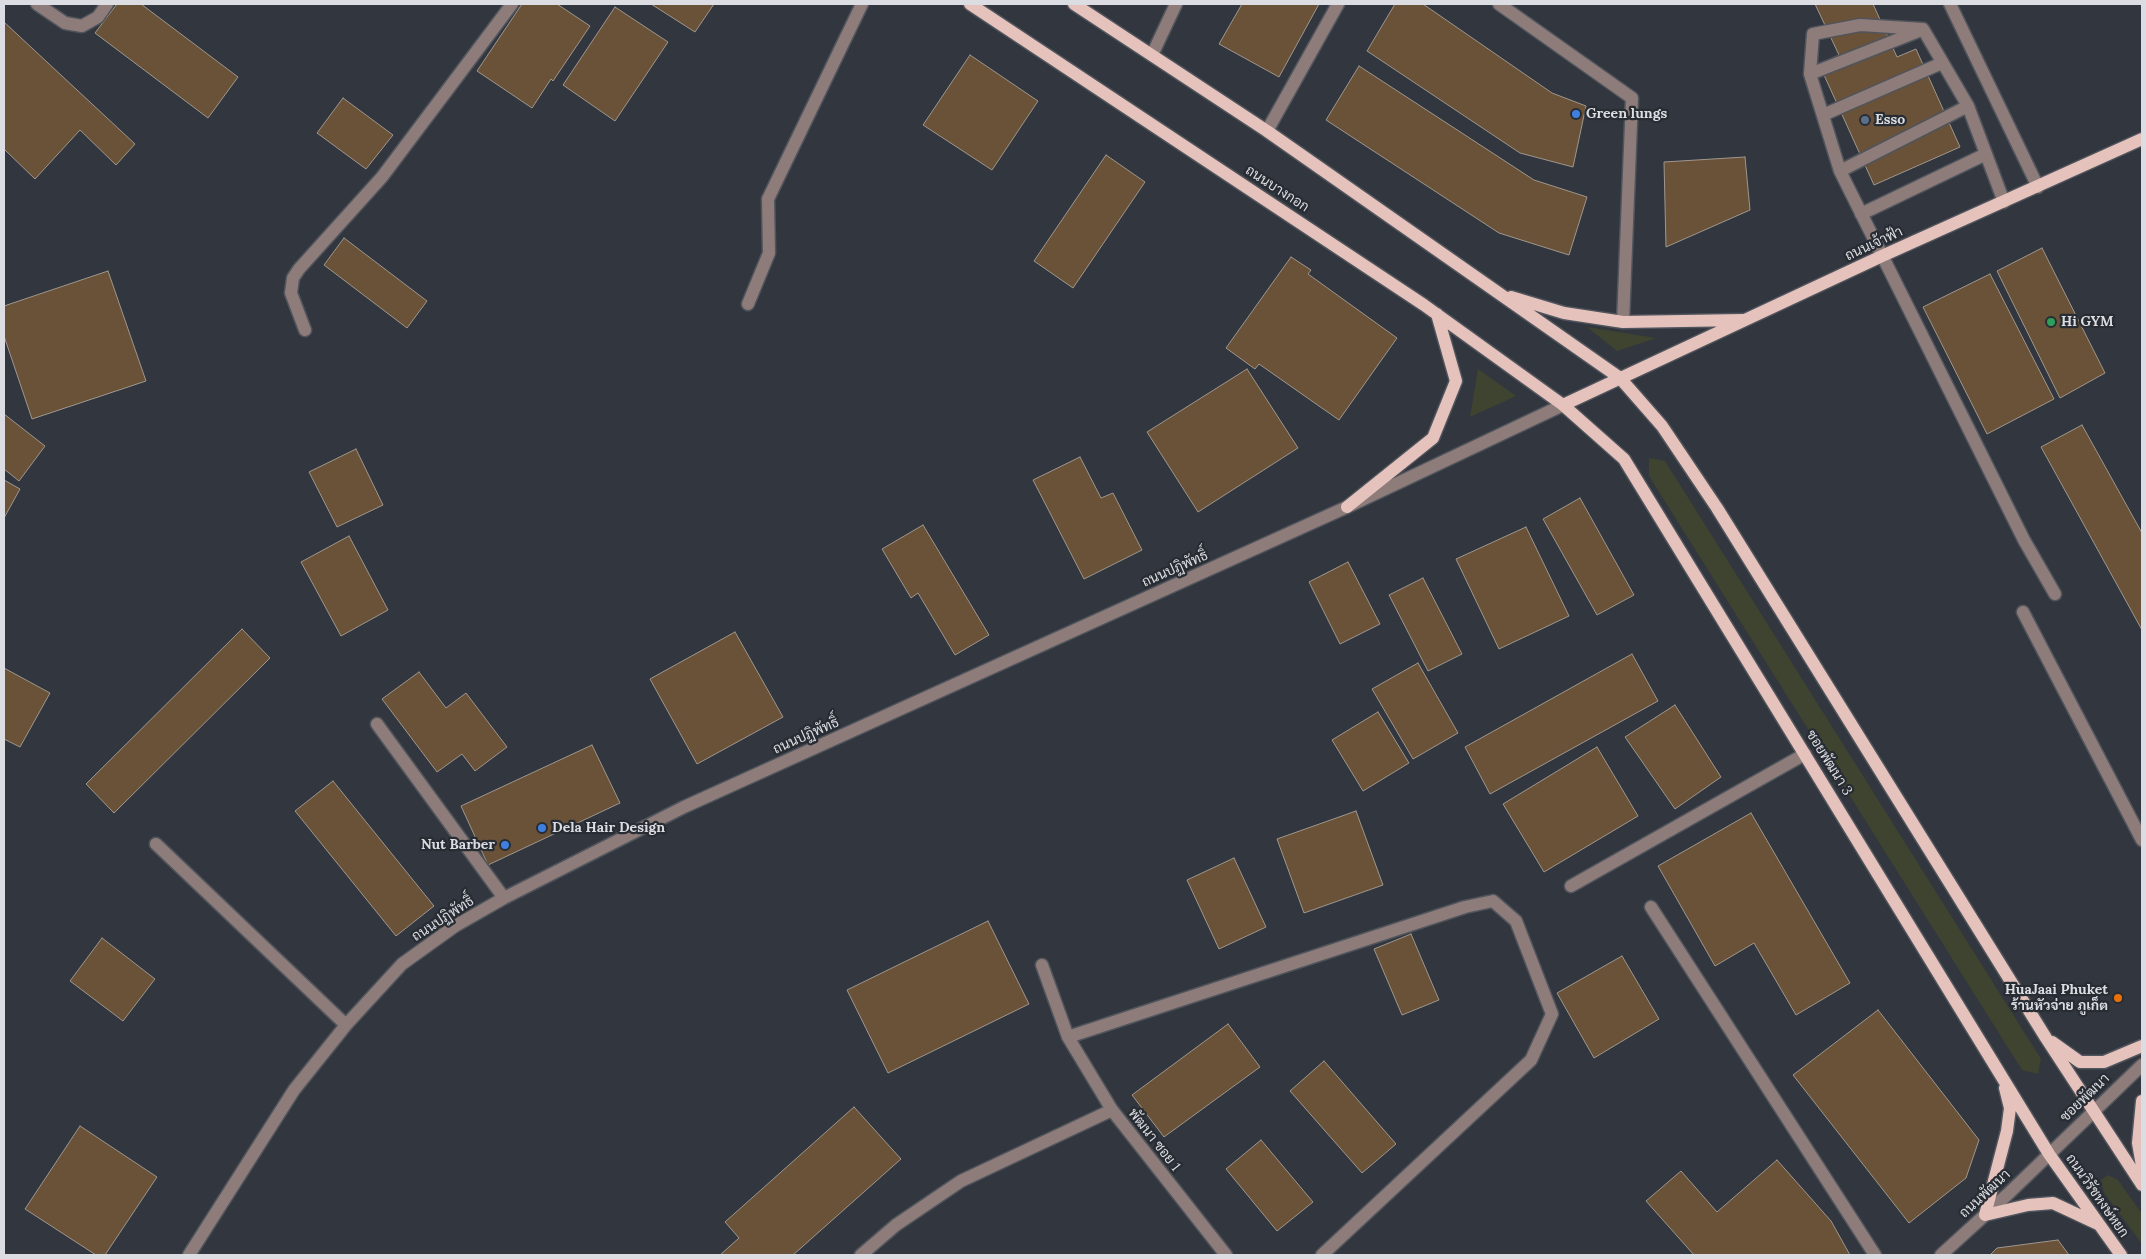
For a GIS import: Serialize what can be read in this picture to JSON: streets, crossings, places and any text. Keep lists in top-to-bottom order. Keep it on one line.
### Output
{"streets":{"main road":["ถนนบางกอก","ถนนเจ้าฟ้า","ซอยพัฒนา 3","ถนนวิรัชหงษ์หยก"],"street":["ถนนปฏิพัทธิ์","ซอยพัฒนา","พัฒนา ซอย 1","ถนนพัฒนา"]},"crossings":[["ถนนบางกอก","ถนนเจ้าฟ้า"],["ถนนบางกอก","ถนนปฏิพัทธิ์"],["ถนนบางกอก","ซอยพัฒนา 3"],["ถนนเจ้าฟ้า","ถนนปฏิพัทธิ์"],["ถนนเจ้าฟ้า","ซอยพัฒนา 3"],["ถนนปฏิพัทธิ์","ซอยพัฒนา 3"],["ซอยพัฒนา 3","ซอยพัฒนา"],["ซอยพัฒนา 3","ถนนพัฒนา"],["ซอยพัฒนา 3","ถนนวิรัชหงษ์หยก"],["ซอยพัฒนา","ถนนพัฒนา"],["ซอยพัฒนา","ถนนวิรัชหงษ์หยก"],["ถนนพัฒนา","ถนนวิรัชหงษ์หยก"]],"places":["Green lungs","Esso","Hi GYM","Dela Hair Design","Nut Barber","HuaJaai Phuket ร้านหัวจ่าย ภูเก็ต"]}
